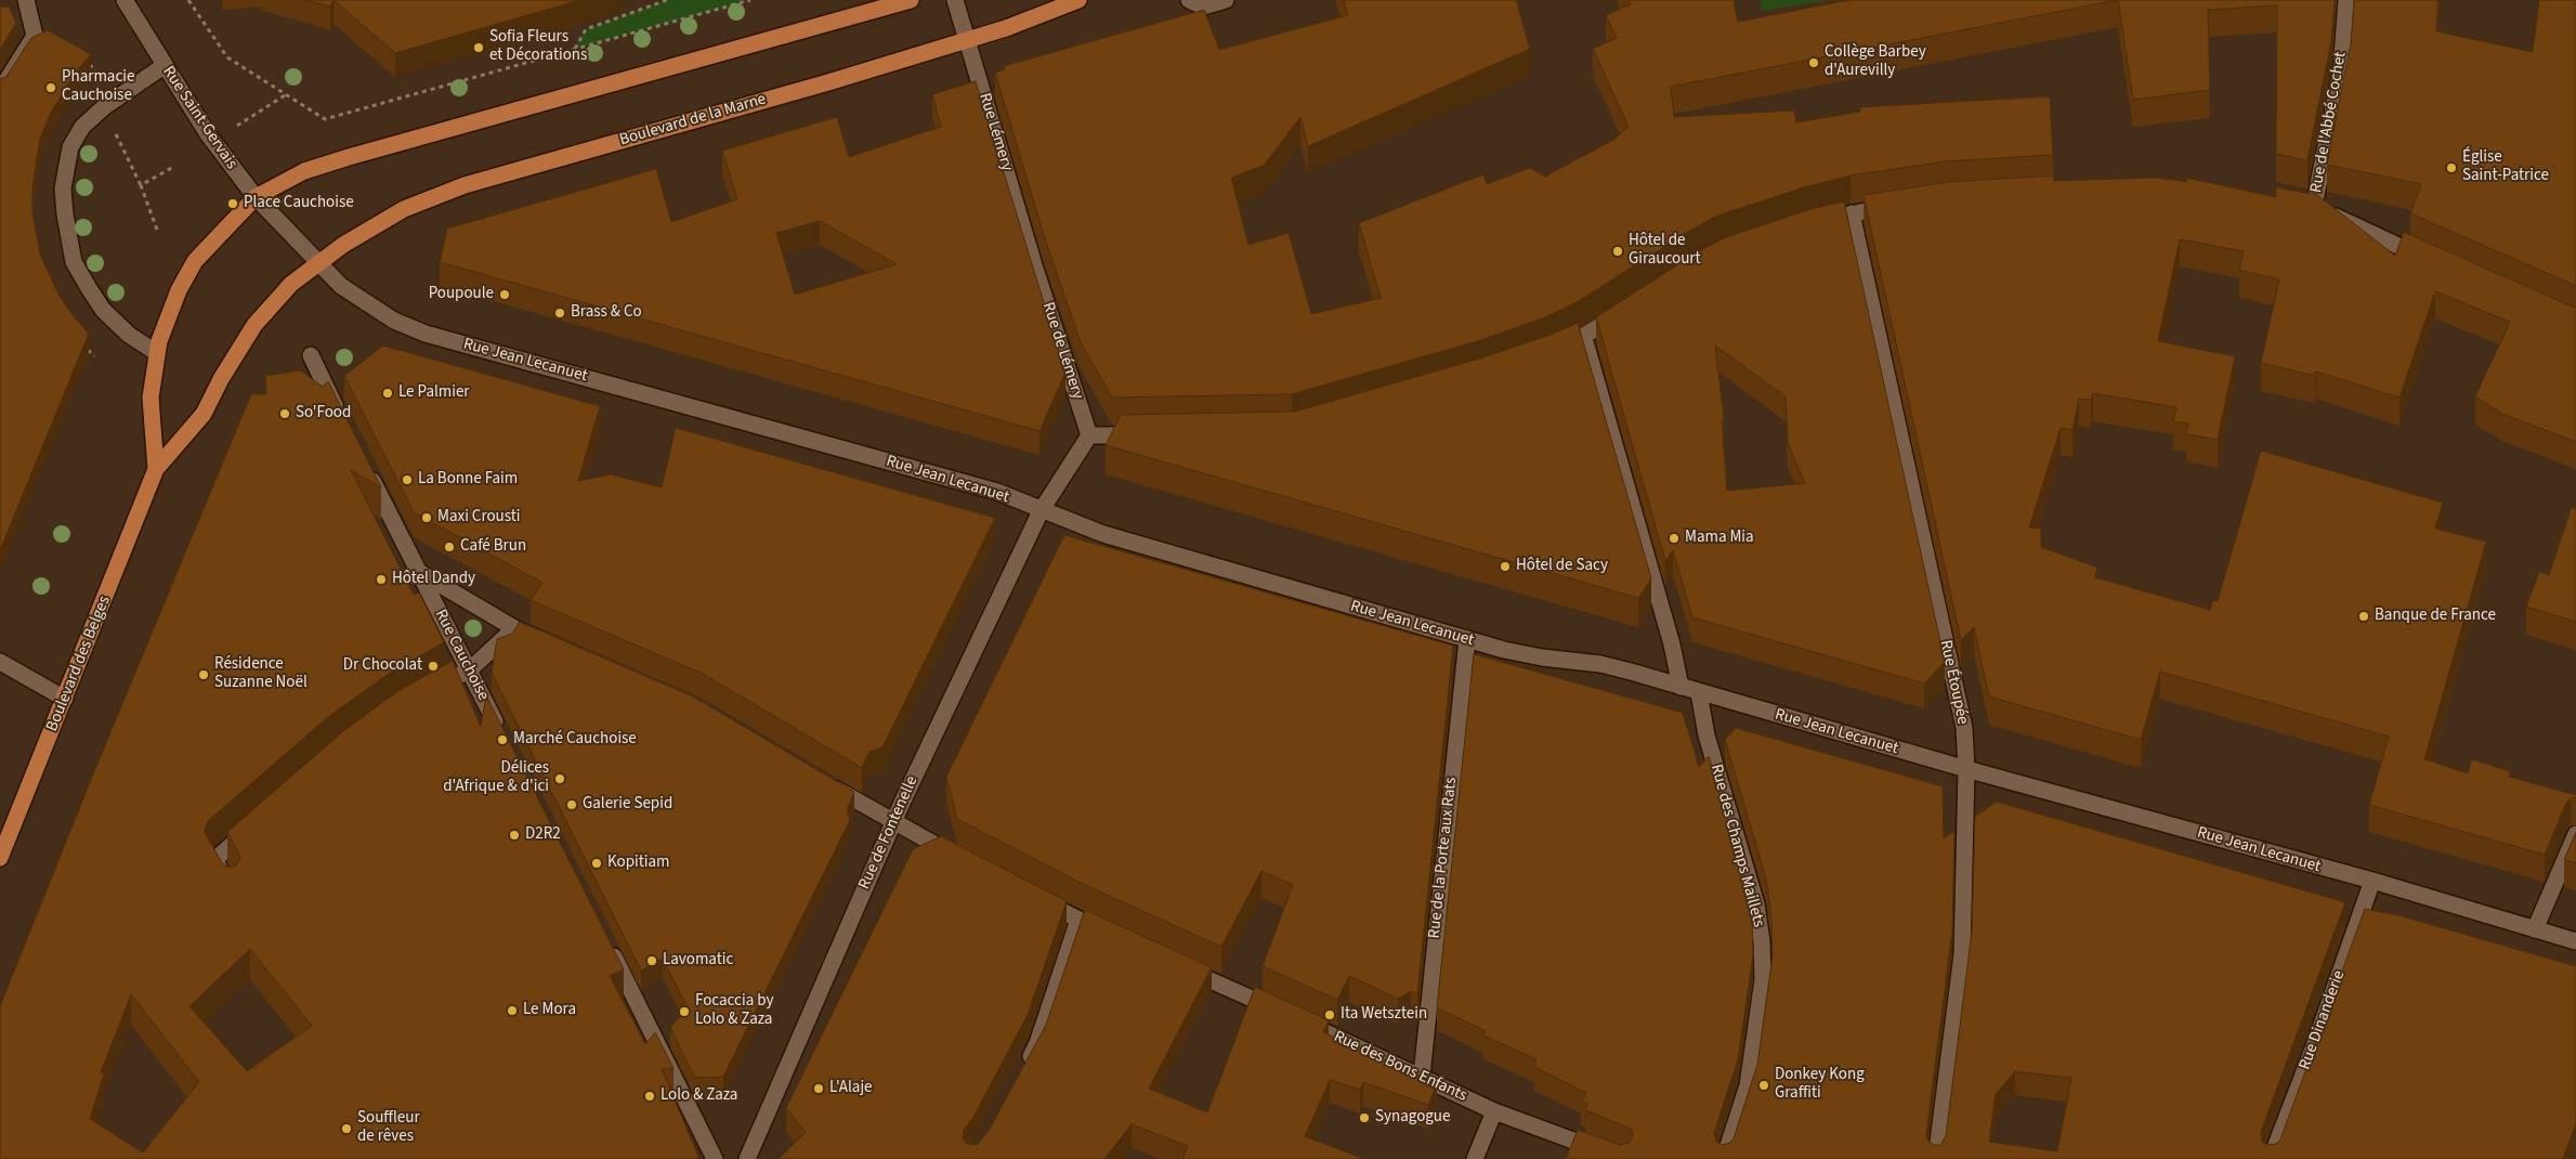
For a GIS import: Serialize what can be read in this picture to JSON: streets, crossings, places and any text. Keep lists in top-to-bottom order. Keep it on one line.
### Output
{"streets":{"main road":["Boulevard de la Marne","Boulevard des Belges"],"street":["Rue Saint-Gervais","Rue de l'Abbé Cochet","Rue Lémery","Rue de Lémery","Rue Jean Lecanuet","Rue Cauchoise","Rue Étoupée","Rue de Fontenelle","Rue des Champs Maillets","Rue de la Porte aux Rats","Rue Dinanderie","Rue des Bons Enfants"]},"crossings":[["Rue Saint-Gervais","Rue Jean Lecanuet"],["Rue Saint-Gervais","Boulevard des Belges"],["Boulevard de la Marne","Rue Lémery"],["Boulevard de la Marne","Rue Jean Lecanuet"],["Boulevard de la Marne","Boulevard des Belges"],["Rue Lémery","Rue de Lémery"],["Rue de Lémery","Rue de Fontenelle"],["Rue Jean Lecanuet","Boulevard des Belges"],["Rue Jean Lecanuet","Rue Étoupée"],["Rue Jean Lecanuet","Rue de Fontenelle"],["Rue Jean Lecanuet","Rue des Champs Maillets"],["Rue Jean Lecanuet","Rue de la Porte aux Rats"],["Rue Jean Lecanuet","Rue Dinanderie"],["Rue de la Porte aux Rats","Rue des Bons Enfants"]],"places":["Sofia Fleurs et Décorations","Collège Barbey d'Aurevilly","Pharmacie Cauchoise","Église Saint-Patrice","Place Cauchoise","Hôtel de Giraucourt","Poupoule","Brass & Co","Le Palmier","So'Food","La Bonne Faim","Maxi Crousti","Mama Mia","Café Brun","Hôtel de Sacy","Hôtel Dandy","Banque de France","Dr Chocolat","Résidence Suzanne Noël","Marché Cauchoise","Délices d'Afrique & d'ici","Galerie Sepid","D2R2","Kopitiam","Lavomatic","Le Mora","Focaccia by Lolo & Zaza","Ita Wetsztein","Donkey Kong Graffiti","L'Alaje","Lolo & Zaza","Synagogue","Souffleur de rêves"]}
